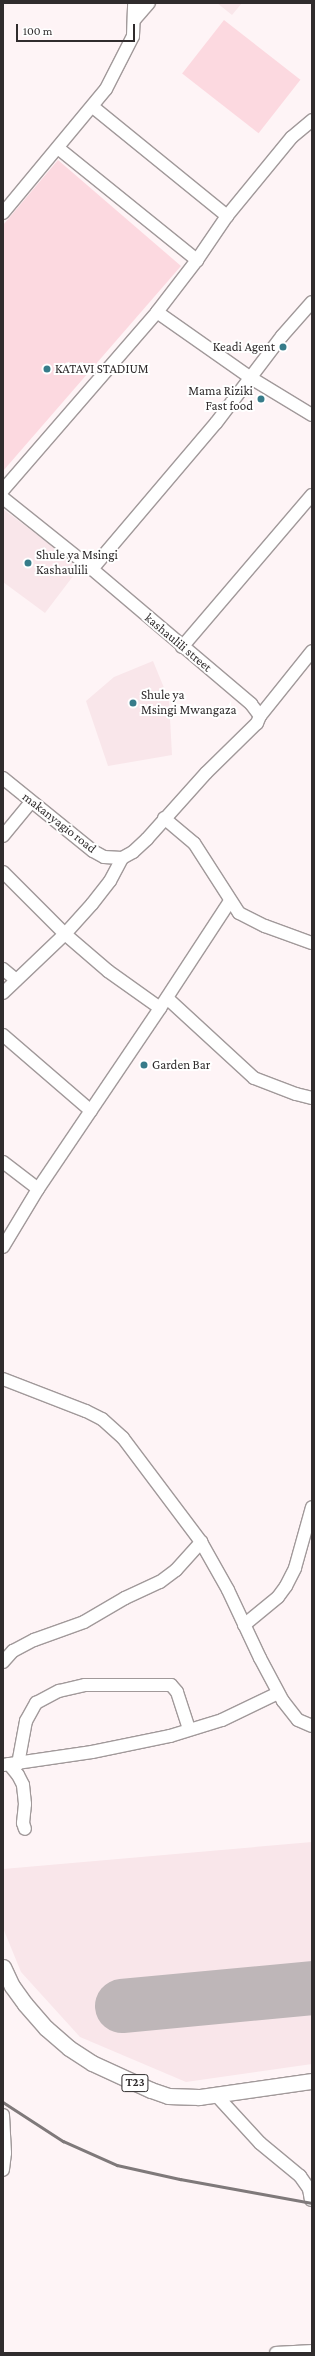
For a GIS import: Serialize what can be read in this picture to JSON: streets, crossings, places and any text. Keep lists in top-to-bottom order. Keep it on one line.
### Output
{"streets":{"main road":["T23"],"street":["kashaulili street","makanyagio road"]},"places":["Keadi Agent","KATAVI STADIUM","Mama Riziki Fast food","Shule ya Msingi Kashaulili","Shule ya Msingi Mwangaza","Garden Bar"],"scale_bar":"100 m"}
